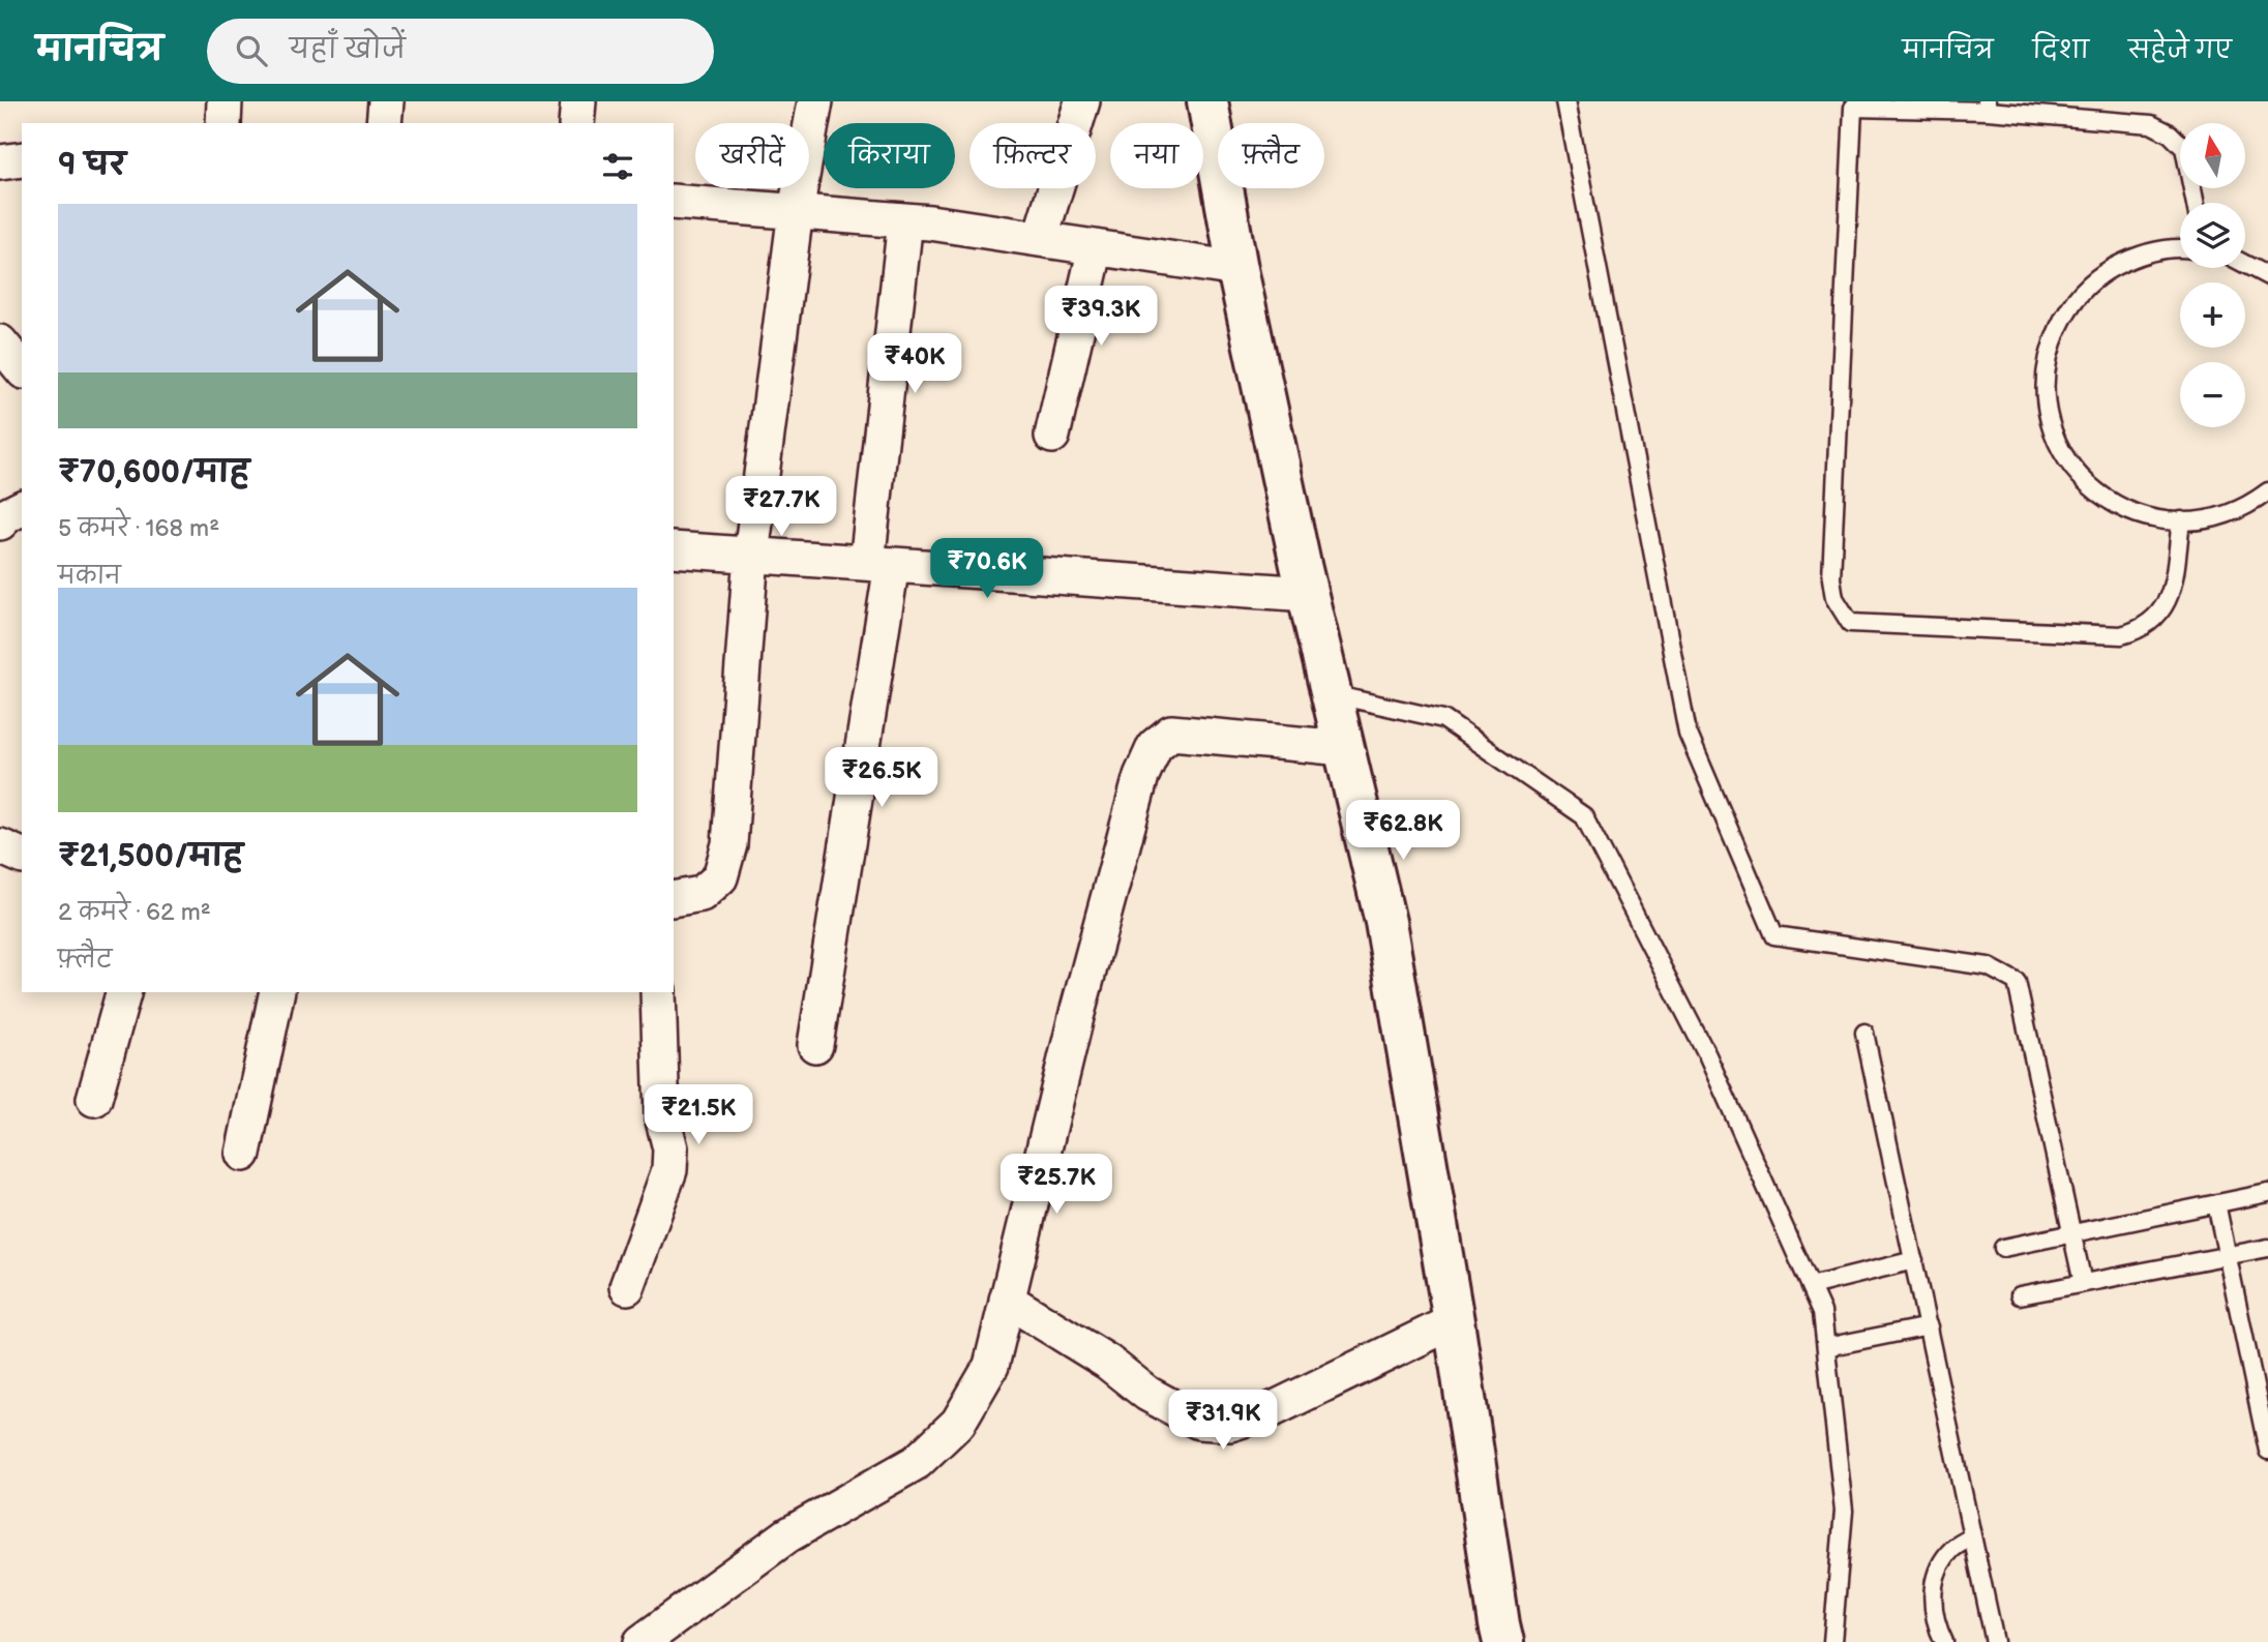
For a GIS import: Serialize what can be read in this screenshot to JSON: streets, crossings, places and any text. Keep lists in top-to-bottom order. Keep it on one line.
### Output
{"north":"top","page":{"header":"मानचित्र","search":"यहाँ खोजें","nav":["मानचित्र","दिशा","सहेजे गए"],"map_buttons":["+","−"],"chip":["खरीदें","किराया","फ़िल्टर","नया","फ़्लैट"],"heading":"9 घर","list":[{"name":"₹70,600/माह","note":"5 कमरे · 168 m² · मकान"},{"name":"₹21,500/माह","note":"2 कमरे · 62 m² · फ़्लैट"}],"price":["₹39.3K","₹40K","₹27.7K","₹70.6K","₹26.5K","₹62.8K","₹21.5K","₹25.7K","₹31.9K"]}}
